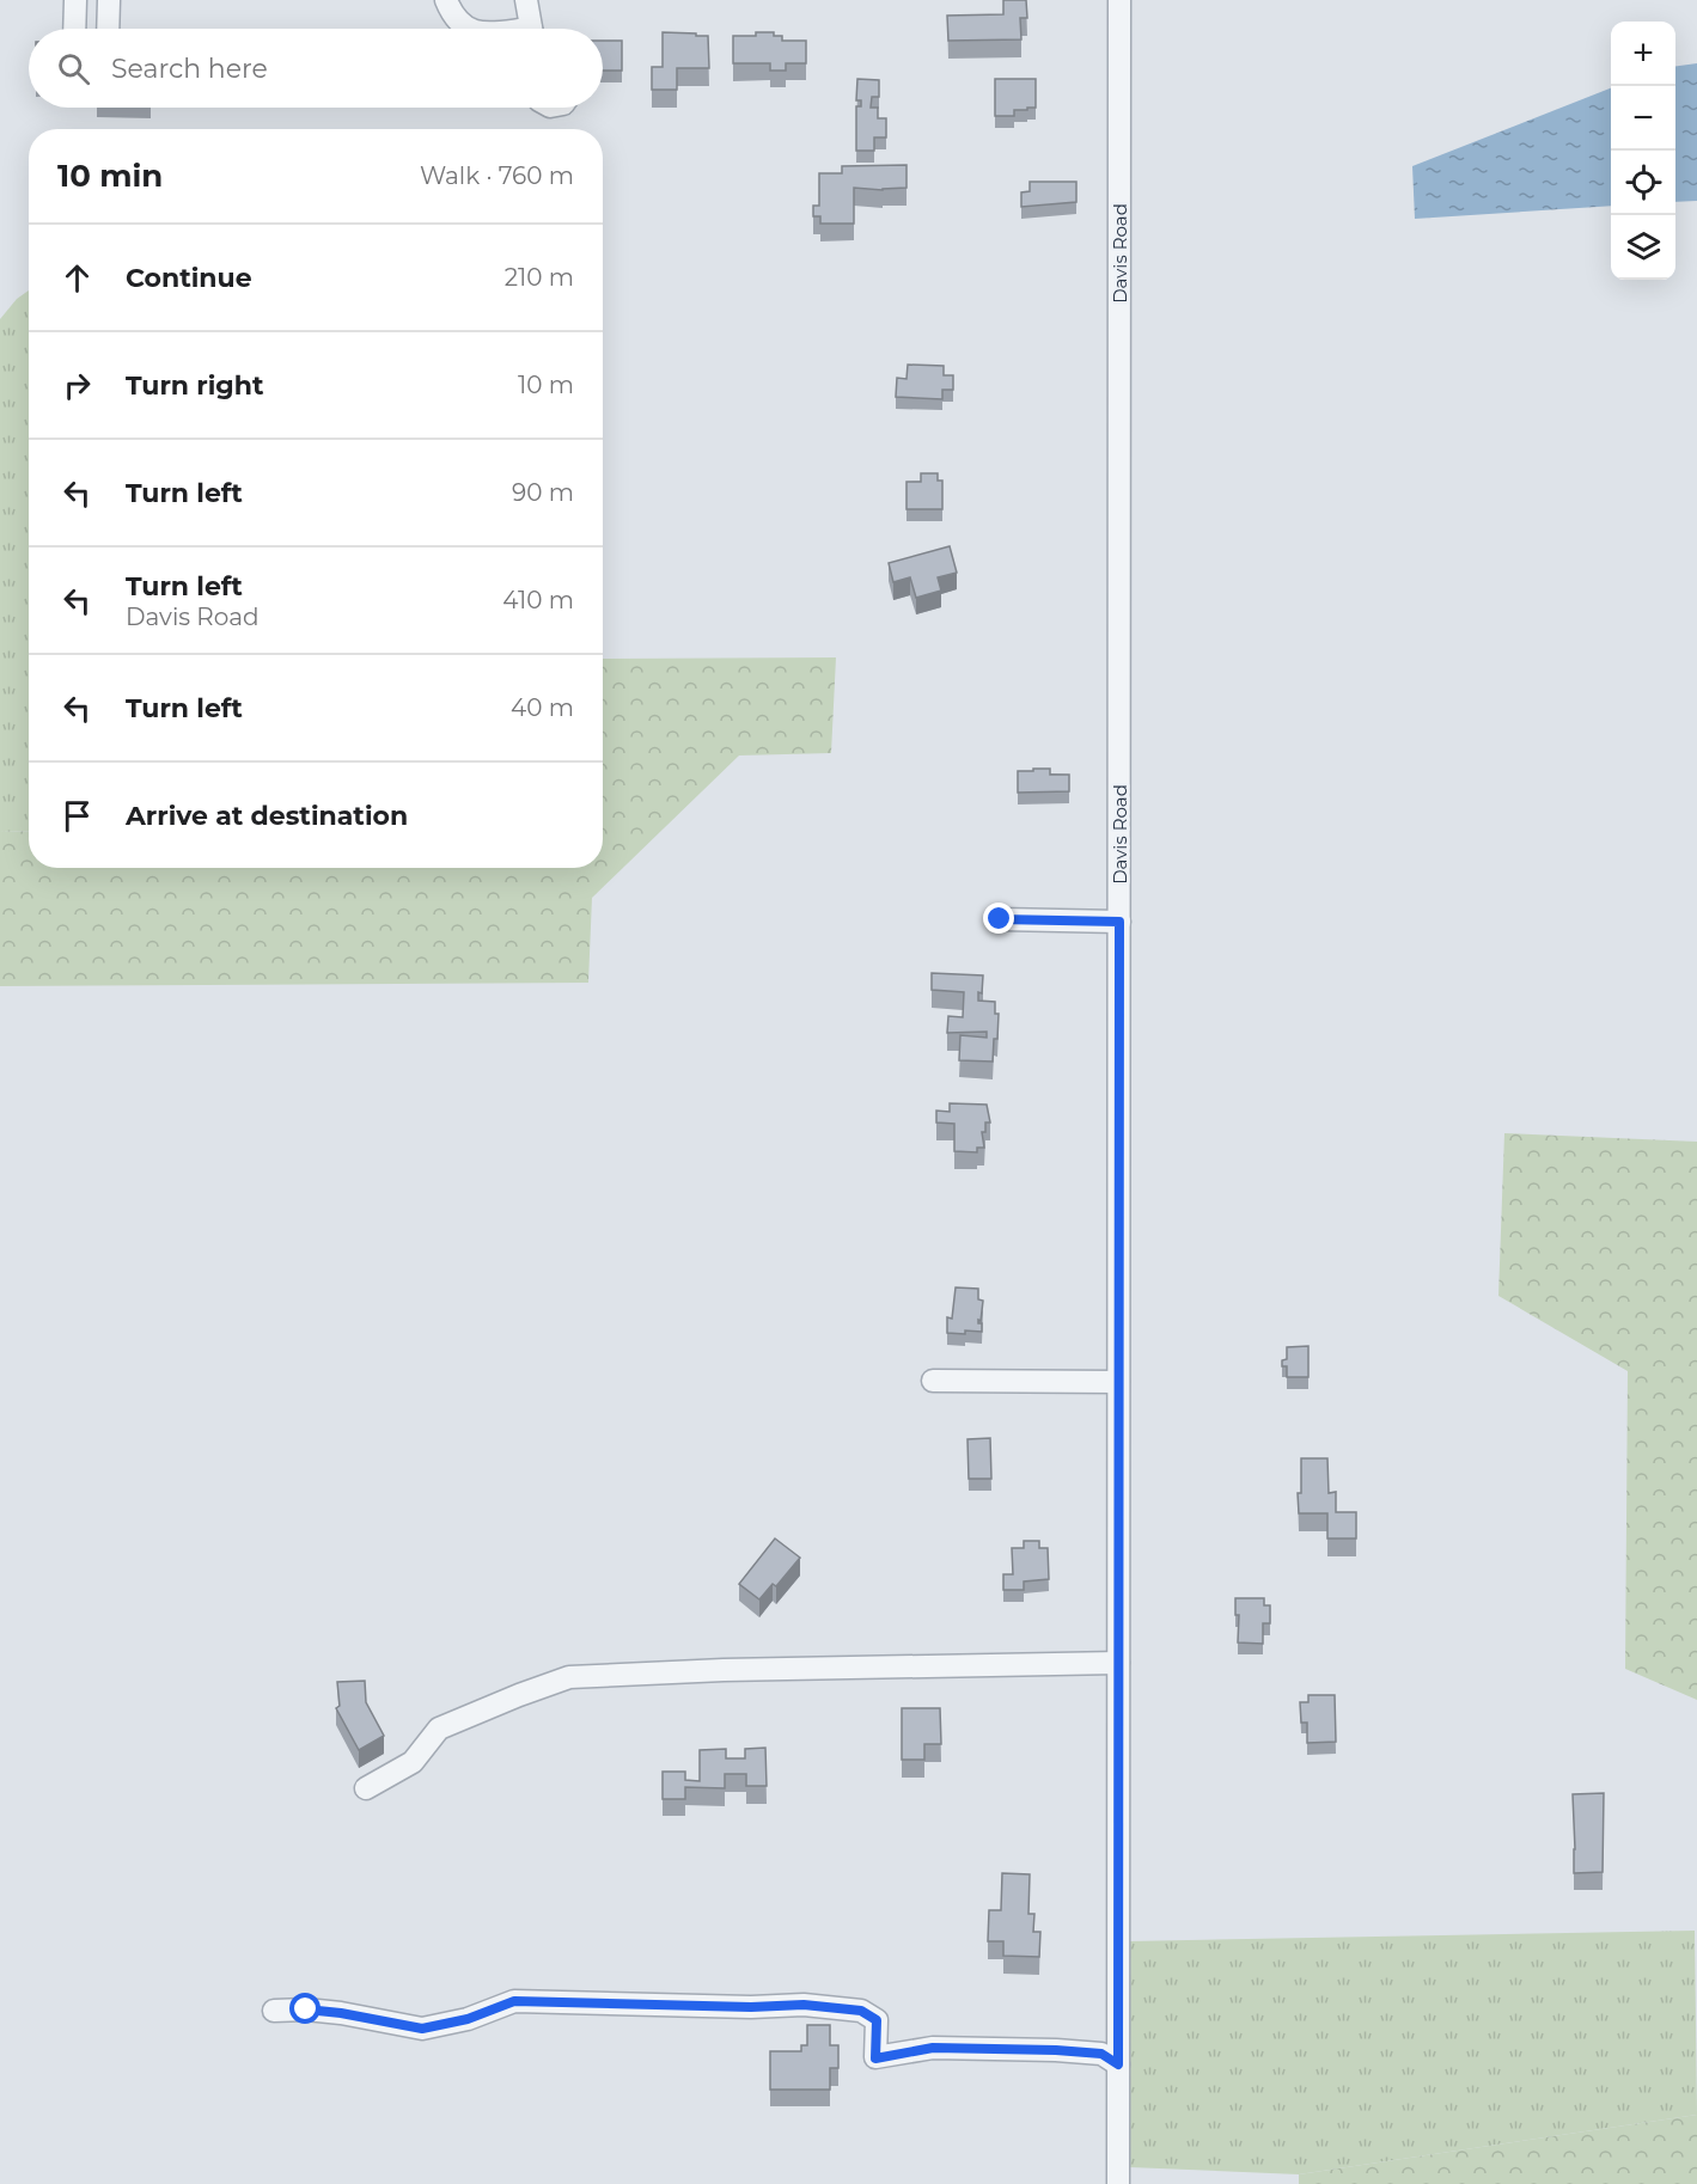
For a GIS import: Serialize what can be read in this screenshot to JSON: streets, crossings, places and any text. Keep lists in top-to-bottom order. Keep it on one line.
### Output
{"streets":{"street":["Davis Road"]},"page":{"map_buttons":["+","−"],"search":"Search here","heading":["10 min","Walk · 760 m"],"list":[["Continue","210 m"],["Turn right","10 m"],["Turn left","90 m"],["Turn left","Davis Road","410 m"],["Turn left","40 m"],"Arrive at destination"]}}
